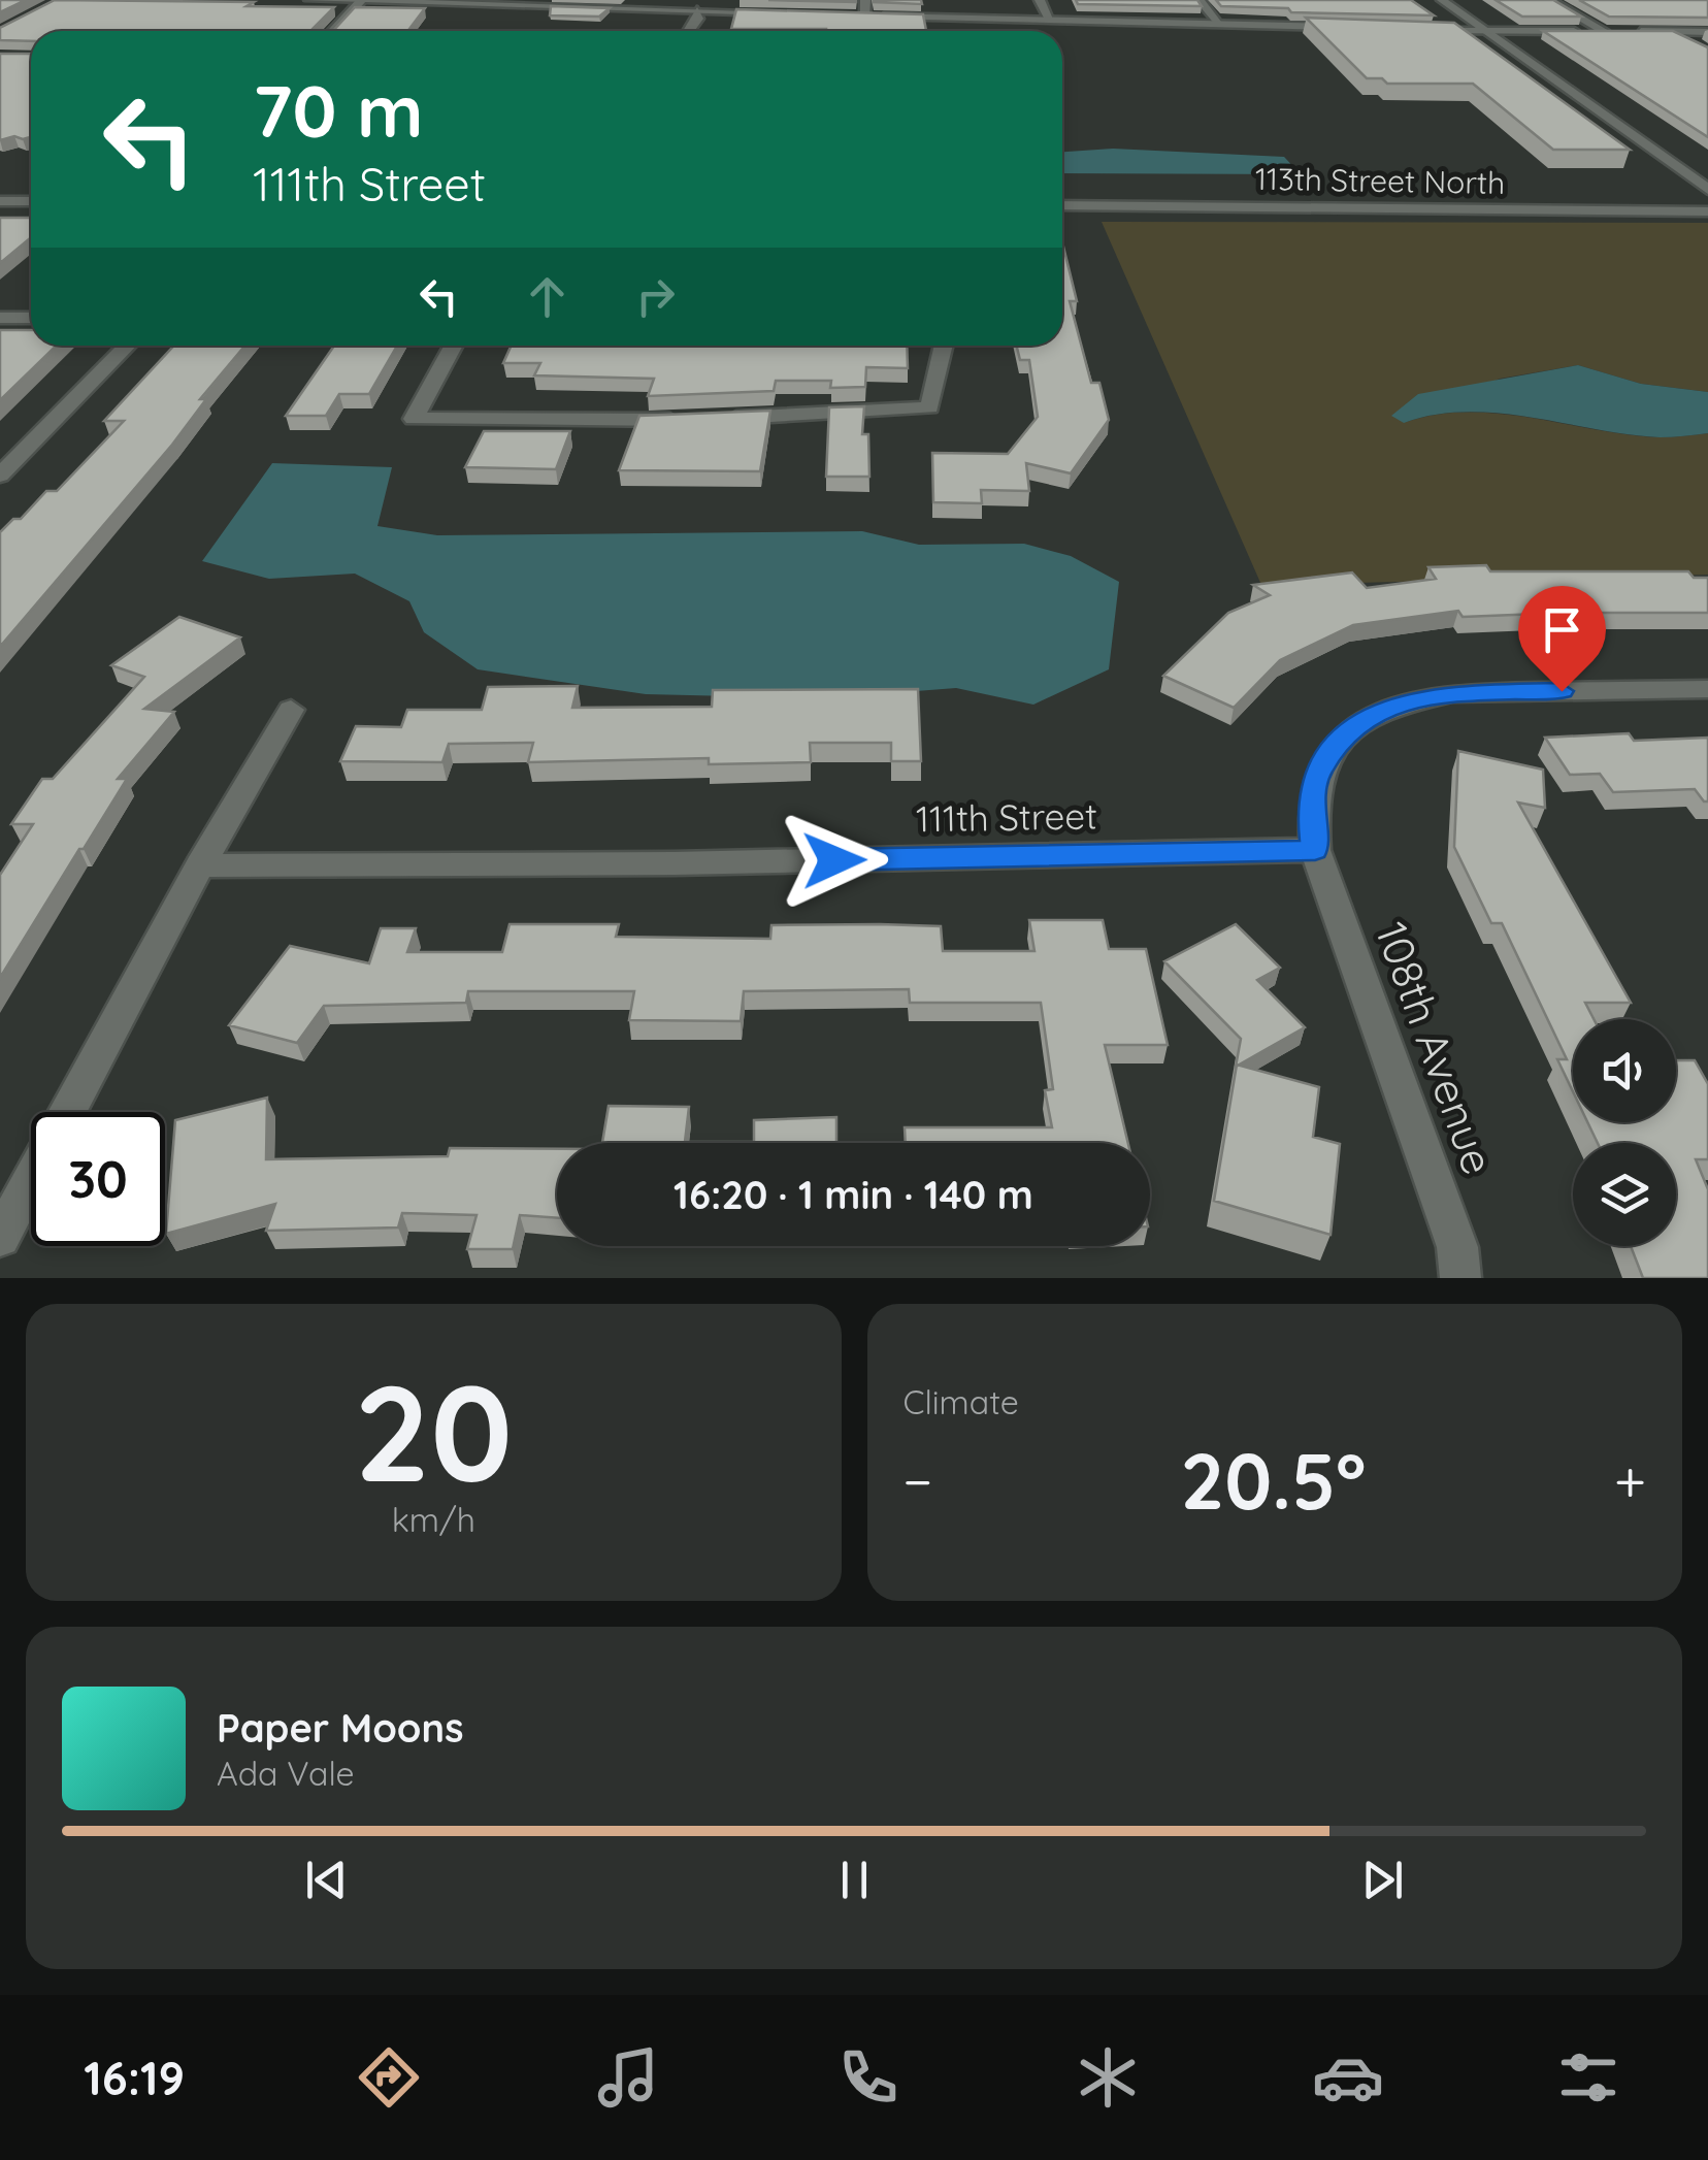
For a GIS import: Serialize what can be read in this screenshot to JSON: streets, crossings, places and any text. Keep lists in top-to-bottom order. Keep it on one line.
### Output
{"streets":{"street":["113th Street North","111th Street","108th Avenue"]},"crossings":[["111th Street","108th Avenue"]],"page":{"turn":["70 m","111th Street"],"limit":"30","trip":"16:20 · 1 min · 140 m","tile":[["20","km/h"],"Climate"],"heat":["−","20.5°","+"],"song":["Paper Moons","Ada Vale"],"tabs":"16:19"}}
